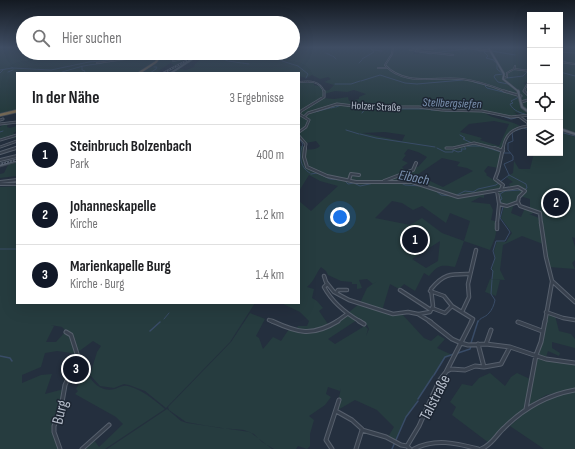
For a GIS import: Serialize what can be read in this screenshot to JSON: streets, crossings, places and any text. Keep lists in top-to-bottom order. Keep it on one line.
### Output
{"streets":{"street":["Holzer Straße","Talstraße","Burg"]},"water":["Stellbergsiefen","Eibach"],"page":{"map_buttons":["+","−"],"search":"Hier suchen","heading":["In der Nähe","3 Ergebnisse"],"list":[{"mark":"1","name":"Steinbruch Bolzenbach","note":"Park","value":"400 m"},{"mark":"2","name":"Johanneskapelle","note":"Kirche","value":"1.2 km"},{"mark":"3","name":"Marienkapelle Burg","note":"Kirche · Burg","value":"1.4 km"}],"pins":["2","1","3"]}}
